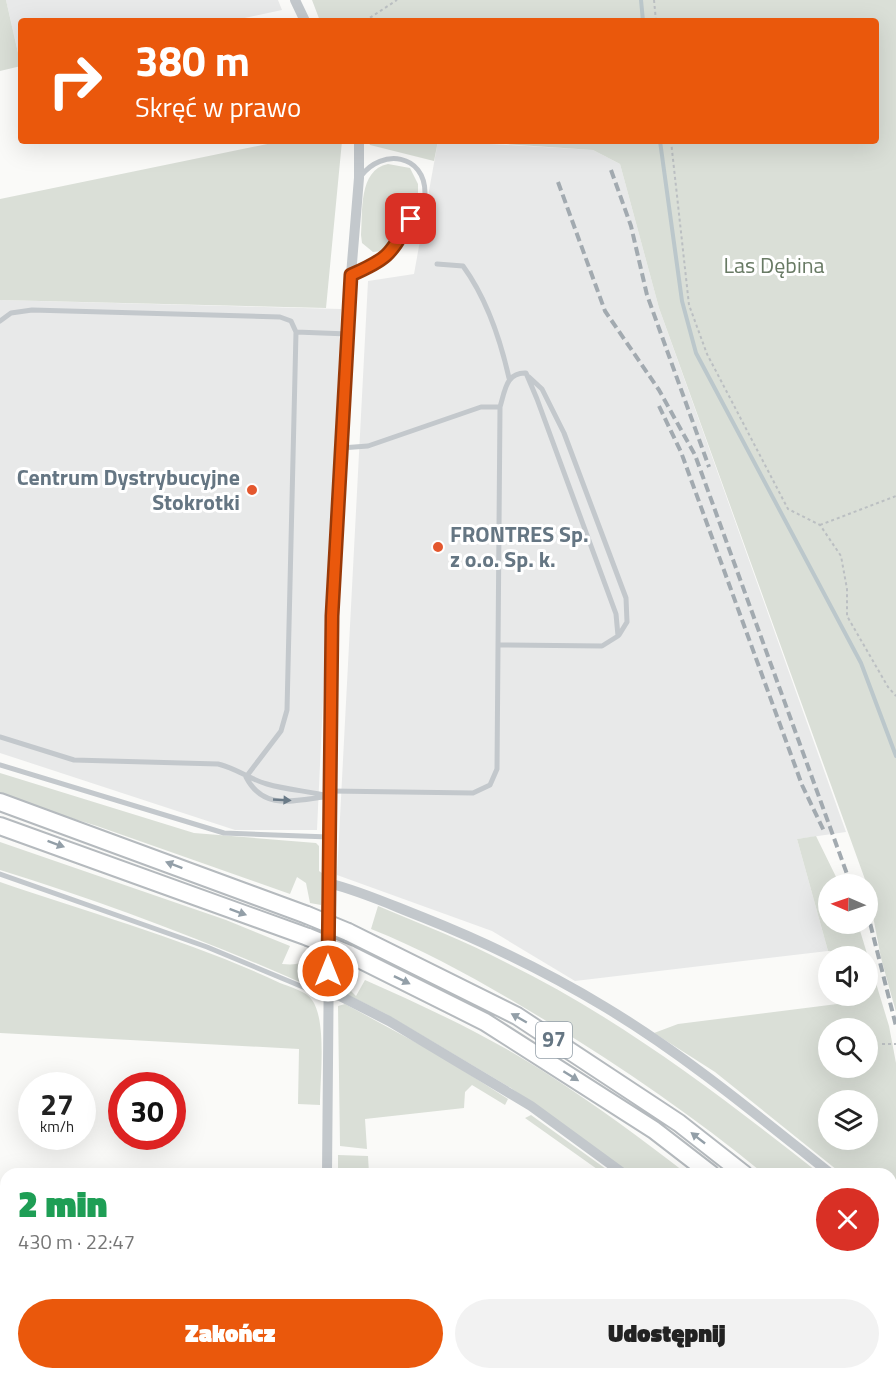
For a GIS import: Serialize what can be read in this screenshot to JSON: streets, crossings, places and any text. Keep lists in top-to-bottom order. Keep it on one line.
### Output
{"streets":{"main road":["97"]},"parks":["Las Dębina"],"places":["Centrum Dystrybucyjne Stokrotki","FRONTRES Sp. z o.o. Sp. k."],"north":"left","page":{"turn":["380 m","Skręć w prawo"],"speed":"27 km/h","limit":"30","heading":["2 min","430 m · 22:47"],"buttons":["Zakończ","Udostępnij"]}}
